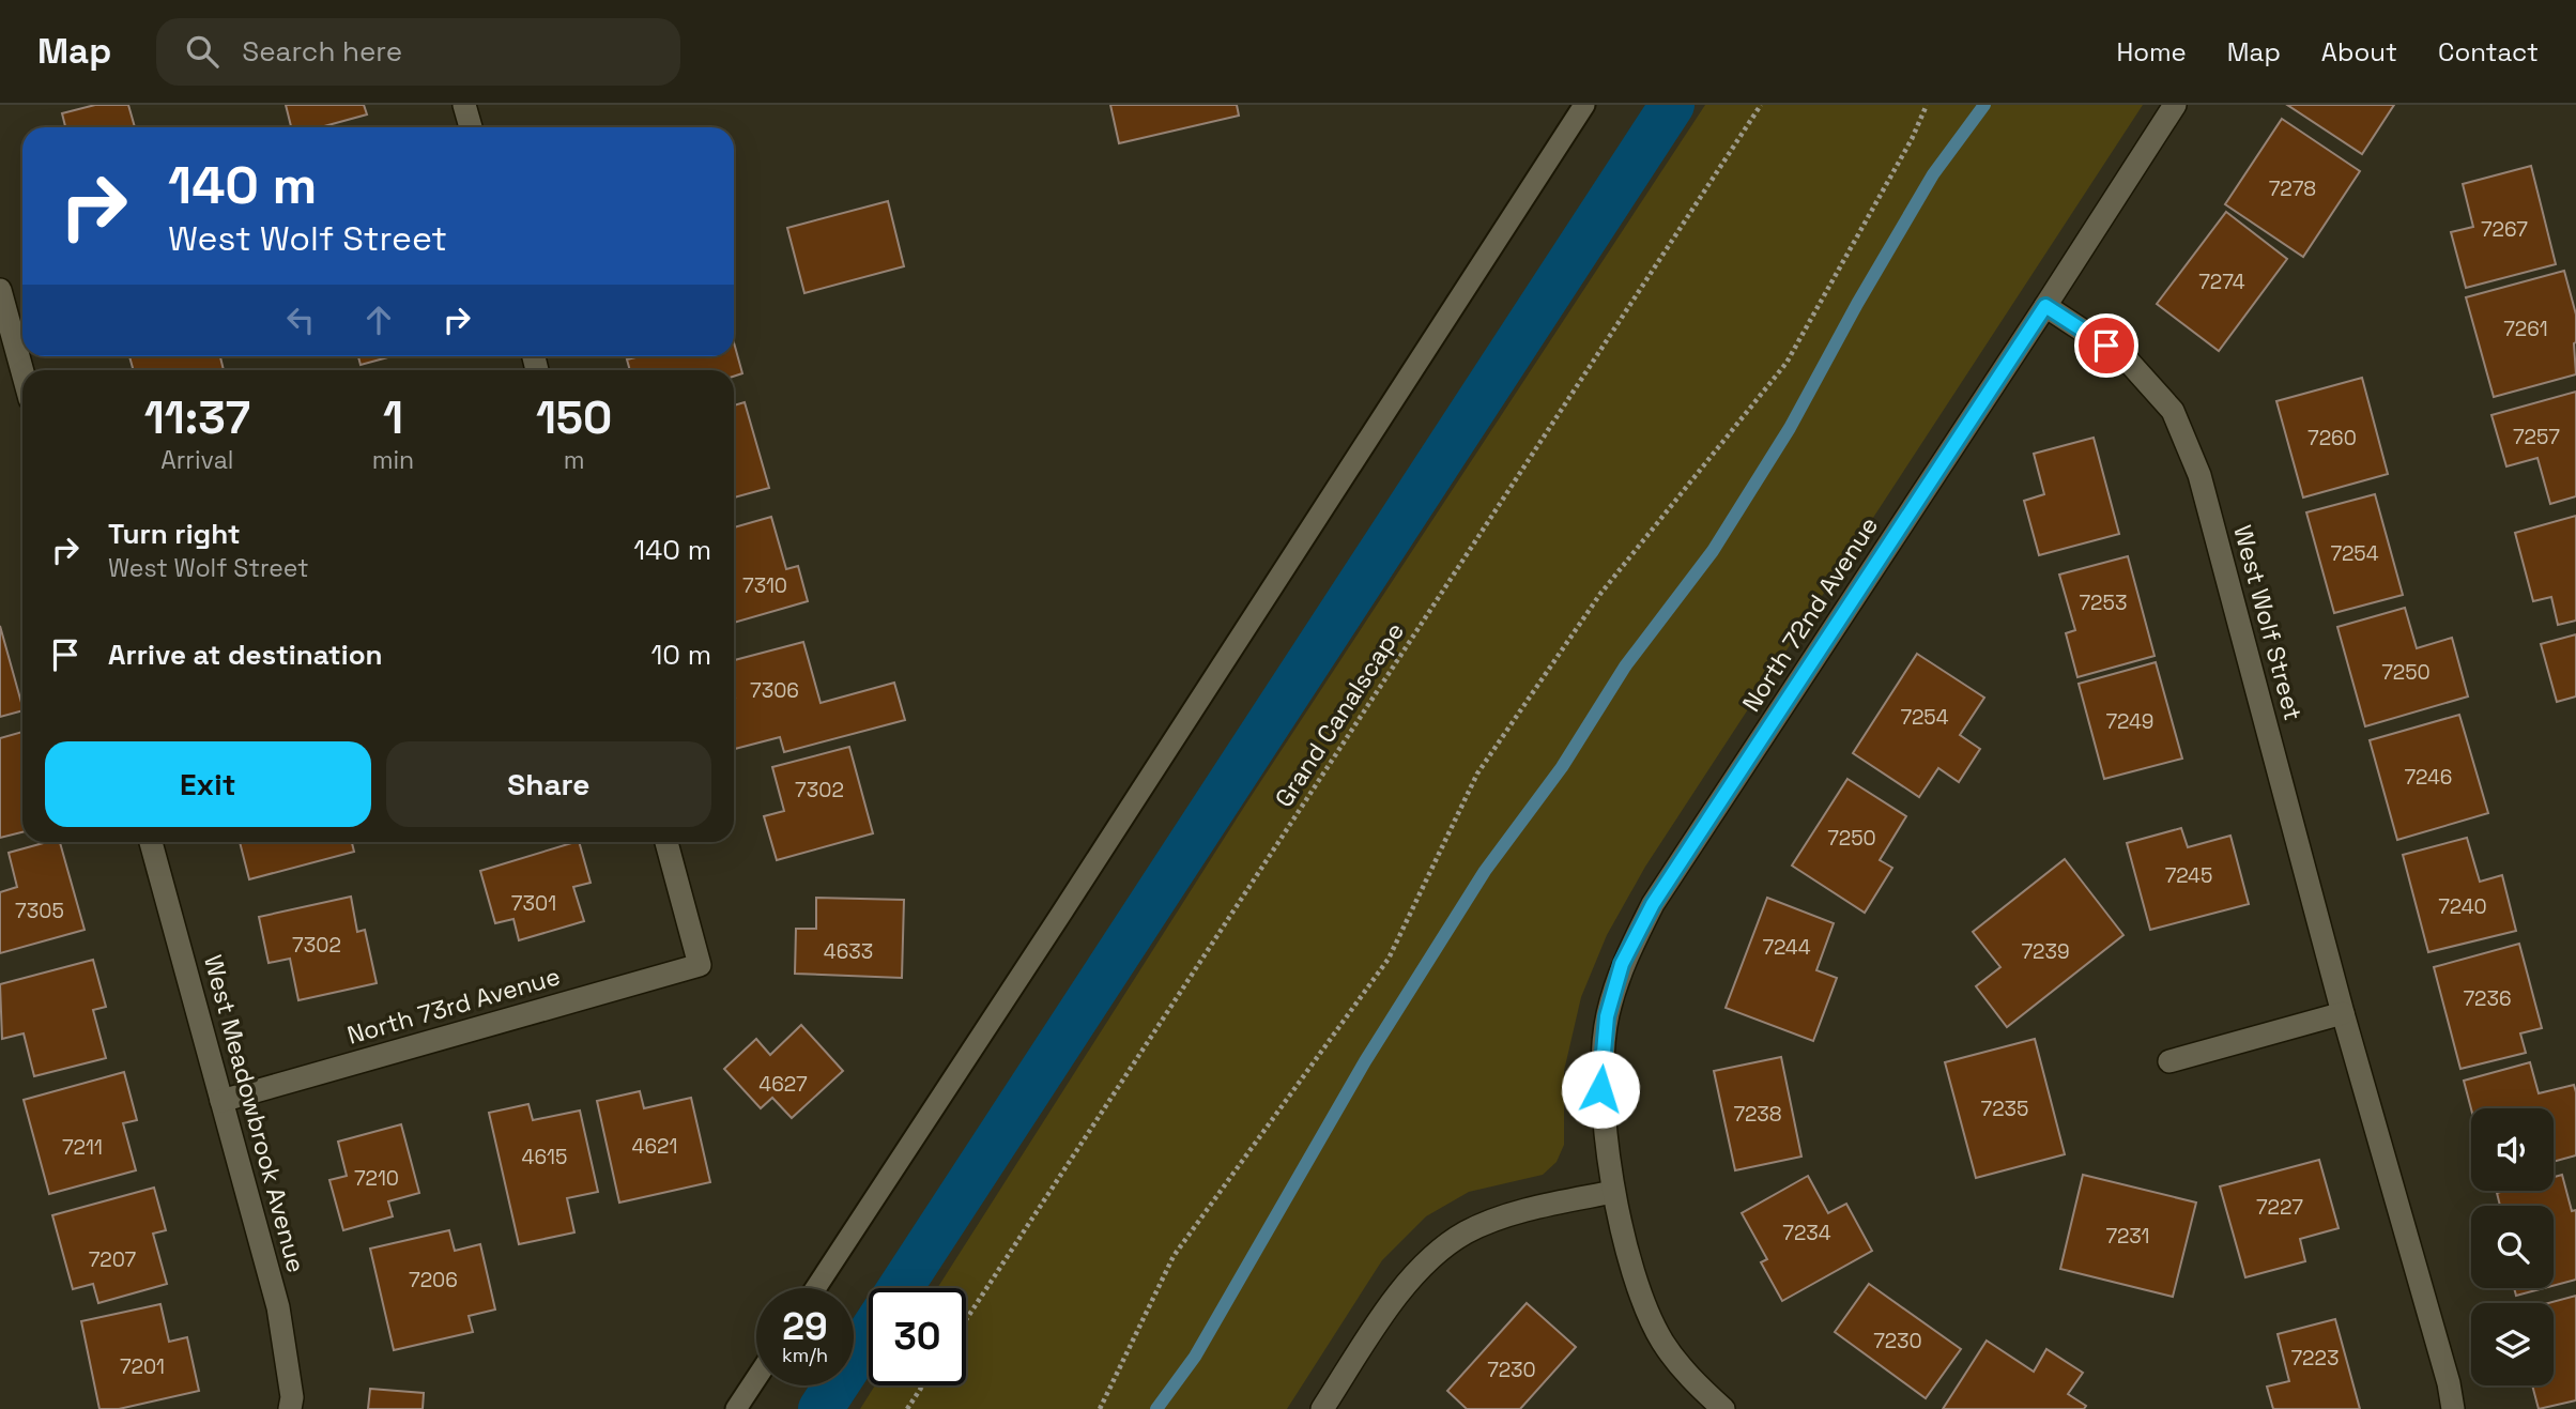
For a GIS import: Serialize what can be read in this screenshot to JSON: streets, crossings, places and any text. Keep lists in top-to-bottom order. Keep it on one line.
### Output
{"streets":{"street":["North 72nd Avenue","West Wolf Street","North 73rd Avenue","West Meadowbrook Avenue"],"path":["Grand Canalscape"]},"crossings":[["North 72nd Avenue","West Wolf Street"],["North 73rd Avenue","West Meadowbrook Avenue"]],"house_numbers":["7278","7267","7274","7261","7257","7260","7254","7310","7253","7250","7306","7254","7249","7246","7302","7250","7245","7301","7240","7305","7302","7244","4633","7239","7236","4627","7235","7238","4621","7211","4615","7210","7227","7234","7231","7207","7206","7230","7223","7201","7230"],"page":{"header":"Map","search":"Search here","nav":["Home","Map","About","Contact"],"turn":["140 m","West Wolf Street"],"eta":["11:37","Arrival","1","min","150","m"],"list":[{"name":"Turn right","note":"West Wolf Street","value":"140 m"},{"name":"Arrive at destination","value":"10 m"}],"buttons":["Exit","Share"],"speed":"29 km/h","limit":"30"}}
